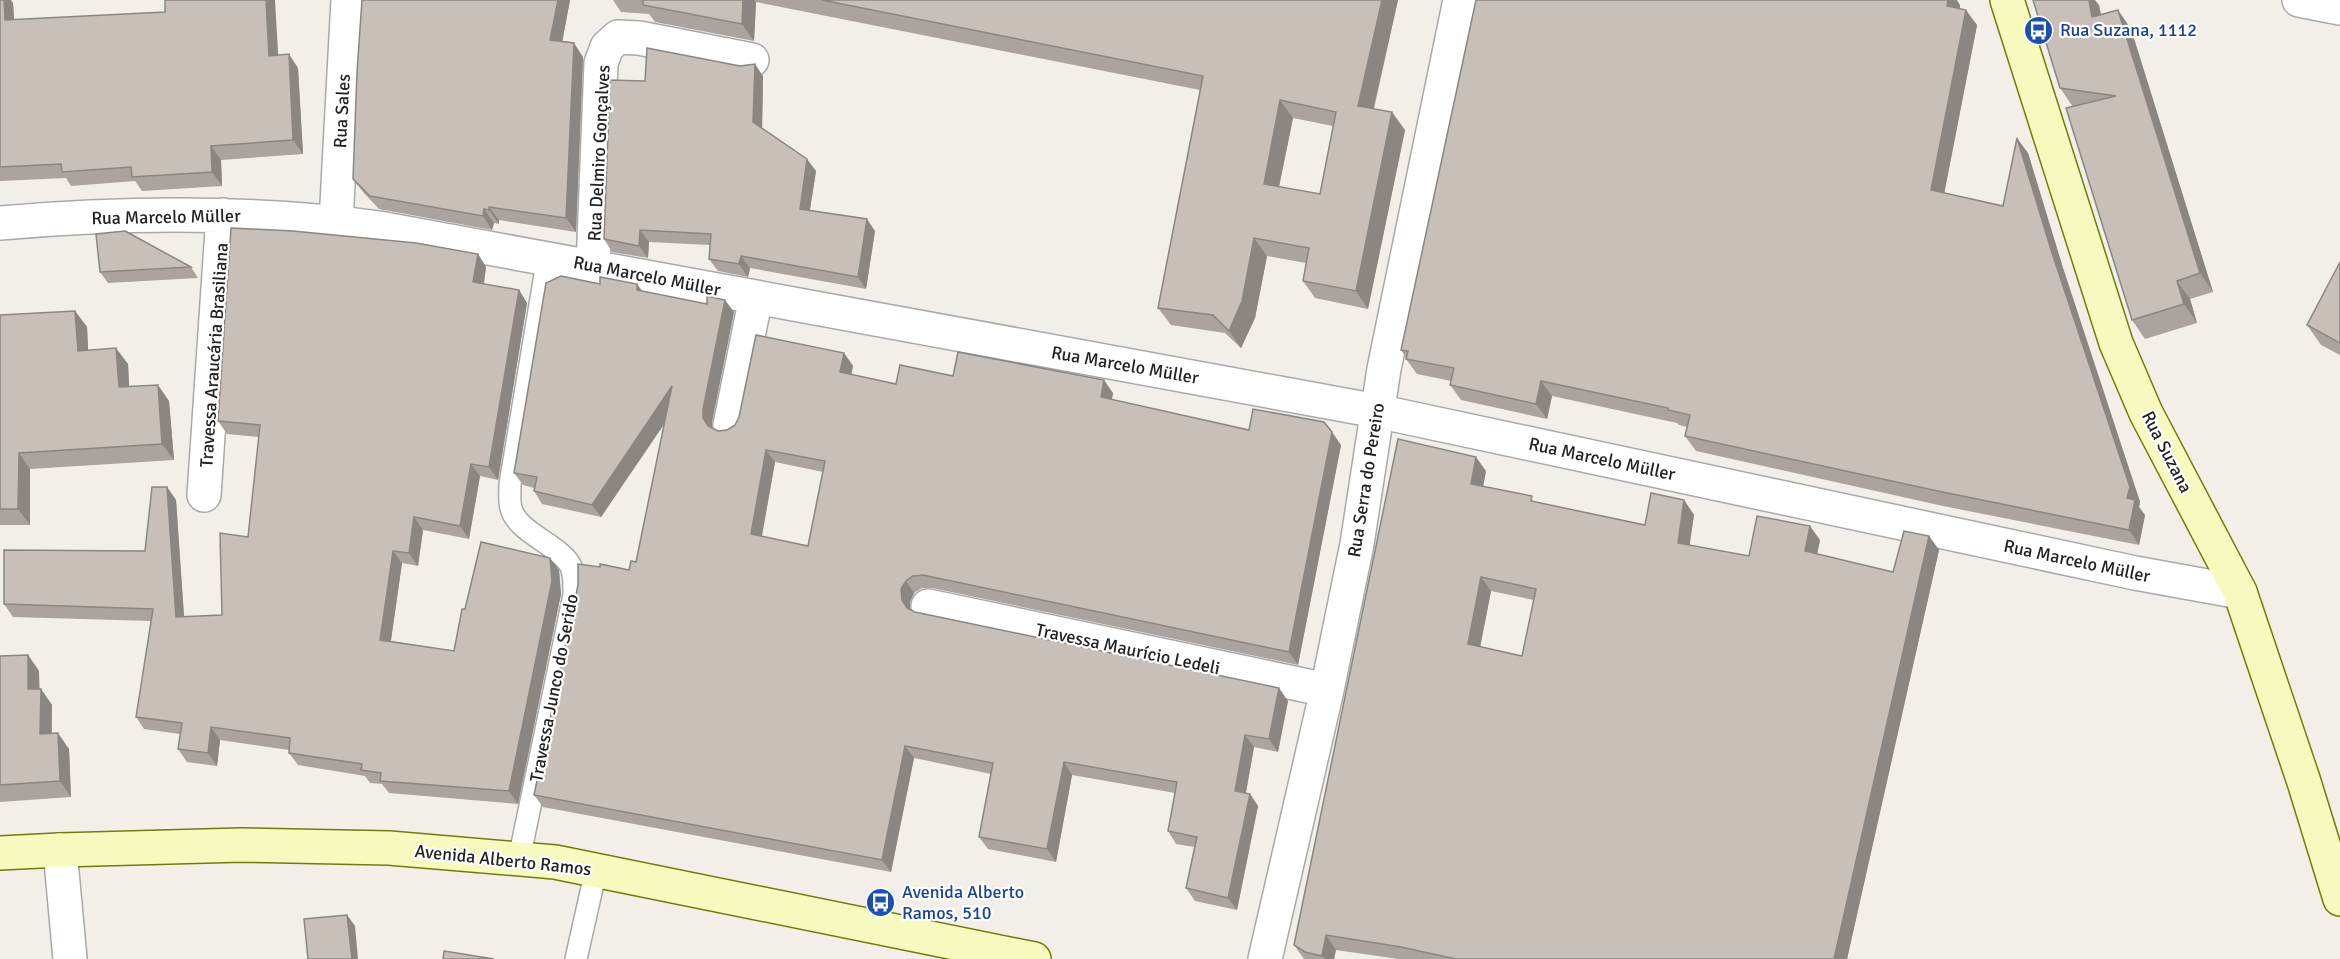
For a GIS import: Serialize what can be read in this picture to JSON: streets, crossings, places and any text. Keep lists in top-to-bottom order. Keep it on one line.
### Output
{"streets":{"main road":["Rua Suzana","Avenida Alberto Ramos"],"street":["Rua Sales","Rua Delmiro Gonçalves","Rua Marcelo Müller","Travessa Araucária Brasiliana","Rua Serra do Pereiro","Travessa Maurício Ledeli"],"lane":["Travessa Junco do Serido"]},"crossings":[["Rua Sales","Rua Marcelo Müller"],["Rua Delmiro Gonçalves","Rua Marcelo Müller"],["Rua Marcelo Müller","Travessa Araucária Brasiliana"],["Rua Marcelo Müller","Rua Suzana"],["Rua Marcelo Müller","Rua Serra do Pereiro"],["Rua Marcelo Müller","Travessa Junco do Serido"],["Rua Serra do Pereiro","Travessa Maurício Ledeli"],["Travessa Junco do Serido","Avenida Alberto Ramos"]],"places":{"bus stop":["Rua Suzana, 1112","Avenida Alberto Ramos, 510"]}}
